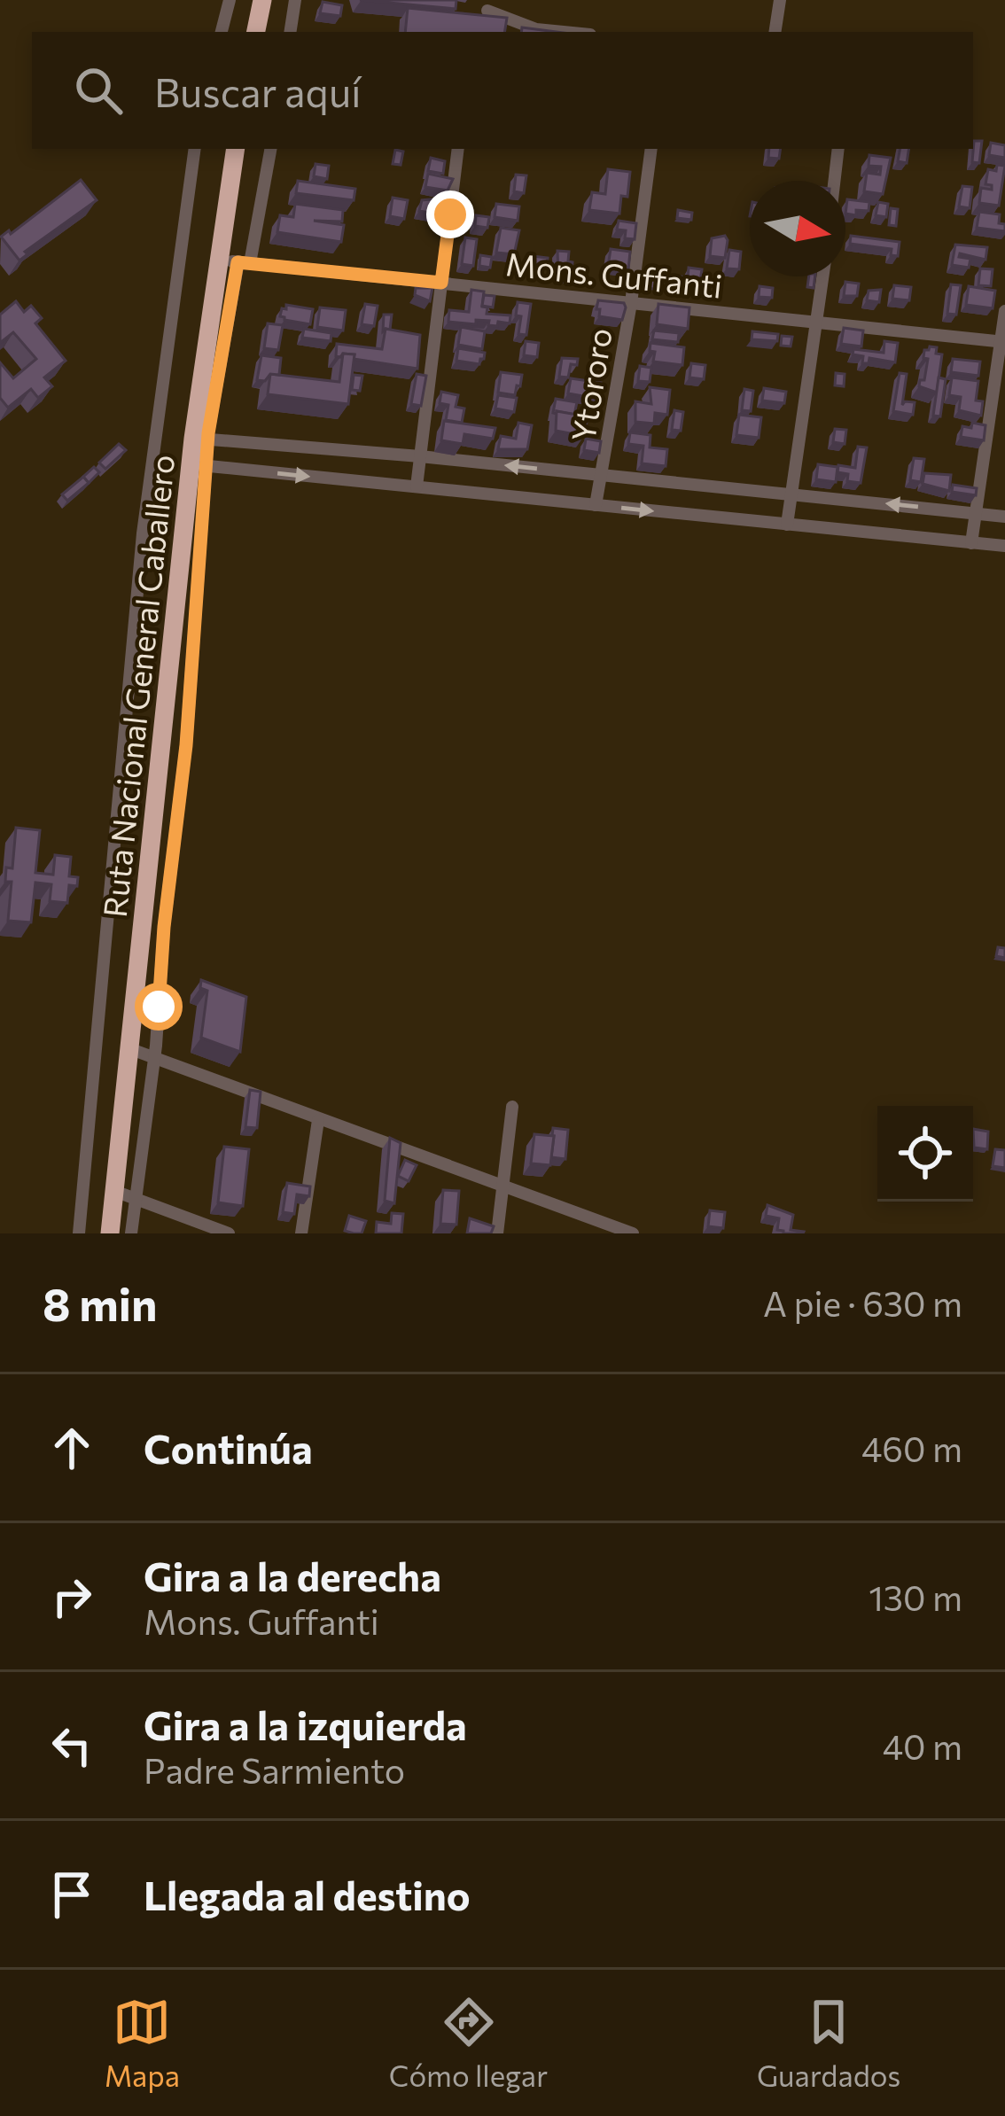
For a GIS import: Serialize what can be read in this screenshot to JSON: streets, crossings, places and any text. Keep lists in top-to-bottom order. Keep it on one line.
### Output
{"streets":{"highway":["Ruta Nacional General Caballero"],"street":["Mons. Guffanti","Ytororo"]},"crossings":[["Mons. Guffanti","Ytororo"],["Mons. Guffanti","Ruta Nacional General Caballero"]],"north":"right","page":{"search":"Buscar aquí","heading":["8 min","A pie · 630 m"],"list":[["Continúa","460 m"],["Gira a la derecha","Mons. Guffanti","130 m"],["Gira a la izquierda","Padre Sarmiento","40 m"],"Llegada al destino"],"nav":["Mapa","Cómo llegar","Guardados"]}}
